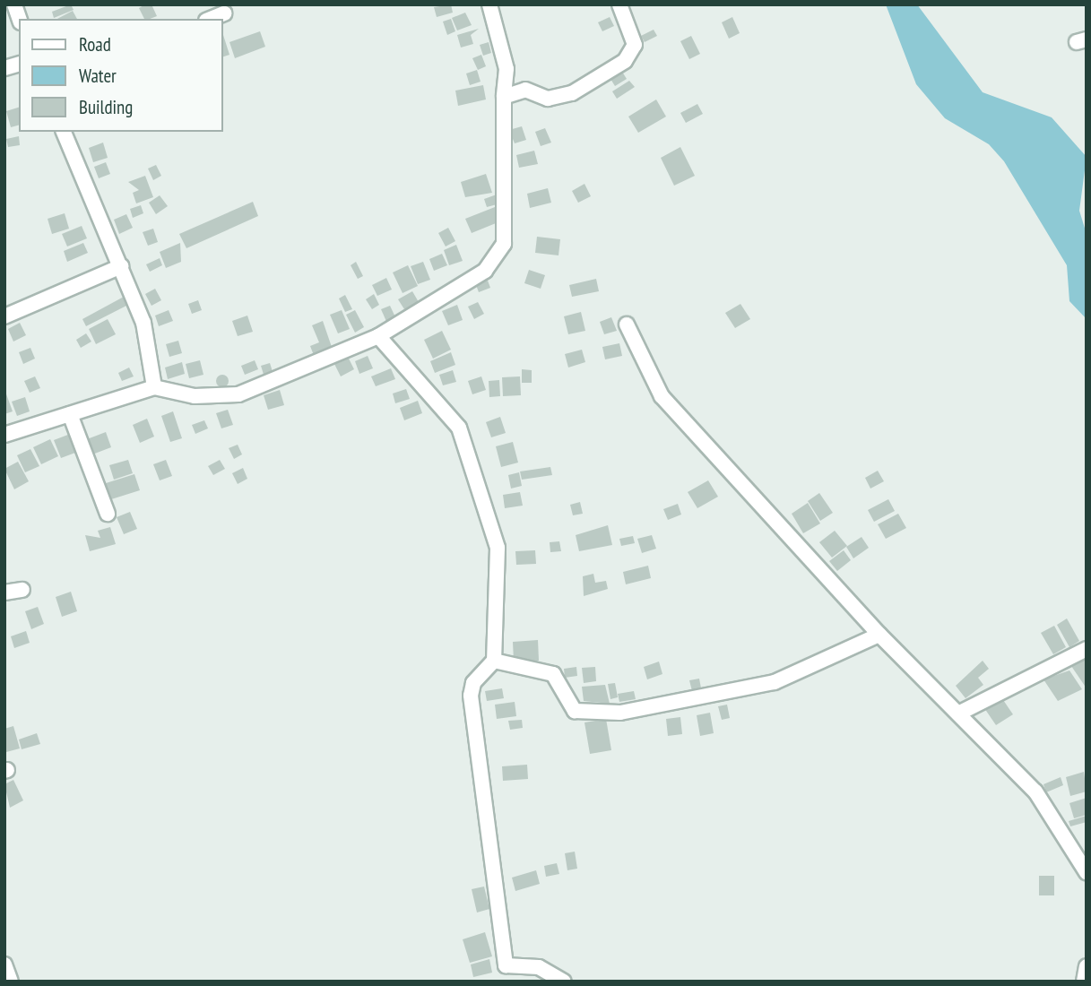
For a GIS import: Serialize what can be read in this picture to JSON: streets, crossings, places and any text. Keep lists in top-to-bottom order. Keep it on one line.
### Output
{"legend":["Road","Water","Building"]}
